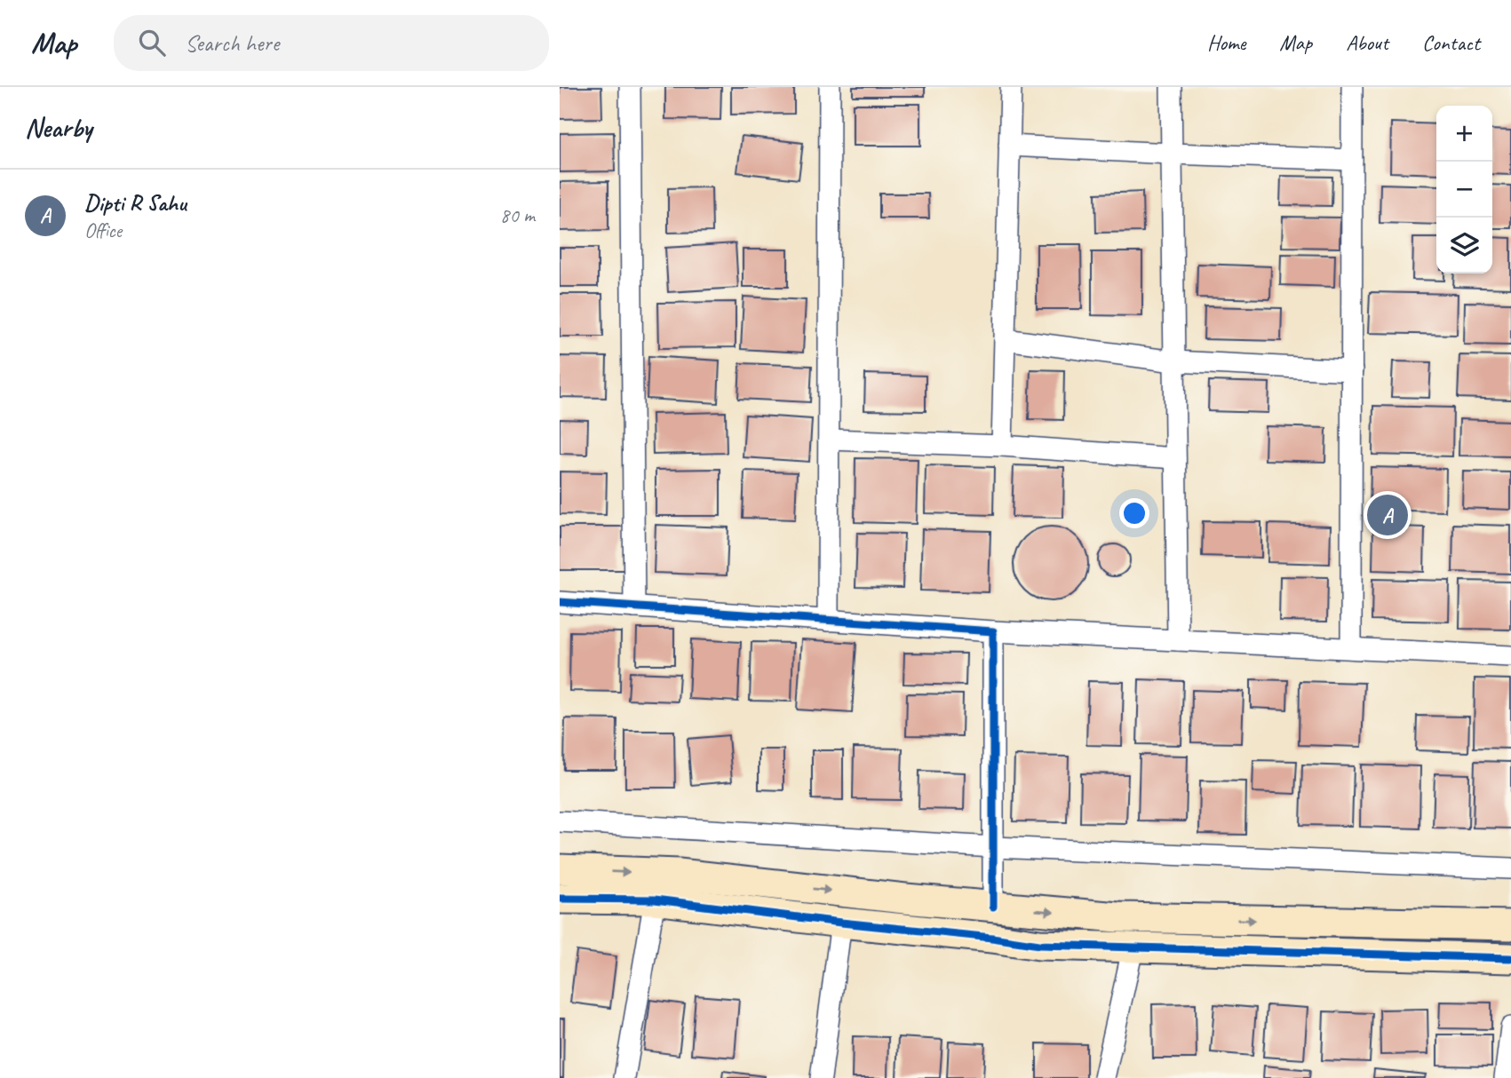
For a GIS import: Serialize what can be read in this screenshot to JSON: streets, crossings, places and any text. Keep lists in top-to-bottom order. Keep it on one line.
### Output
{"page":{"header":"Map","search":"Search here","nav":["Home","Map","About","Contact"],"heading":"Nearby","map_buttons":["+","−"],"list":[{"mark":"A","name":"Dipti R Sahu","note":"Office","value":"80 m"}],"pins":"A"}}
